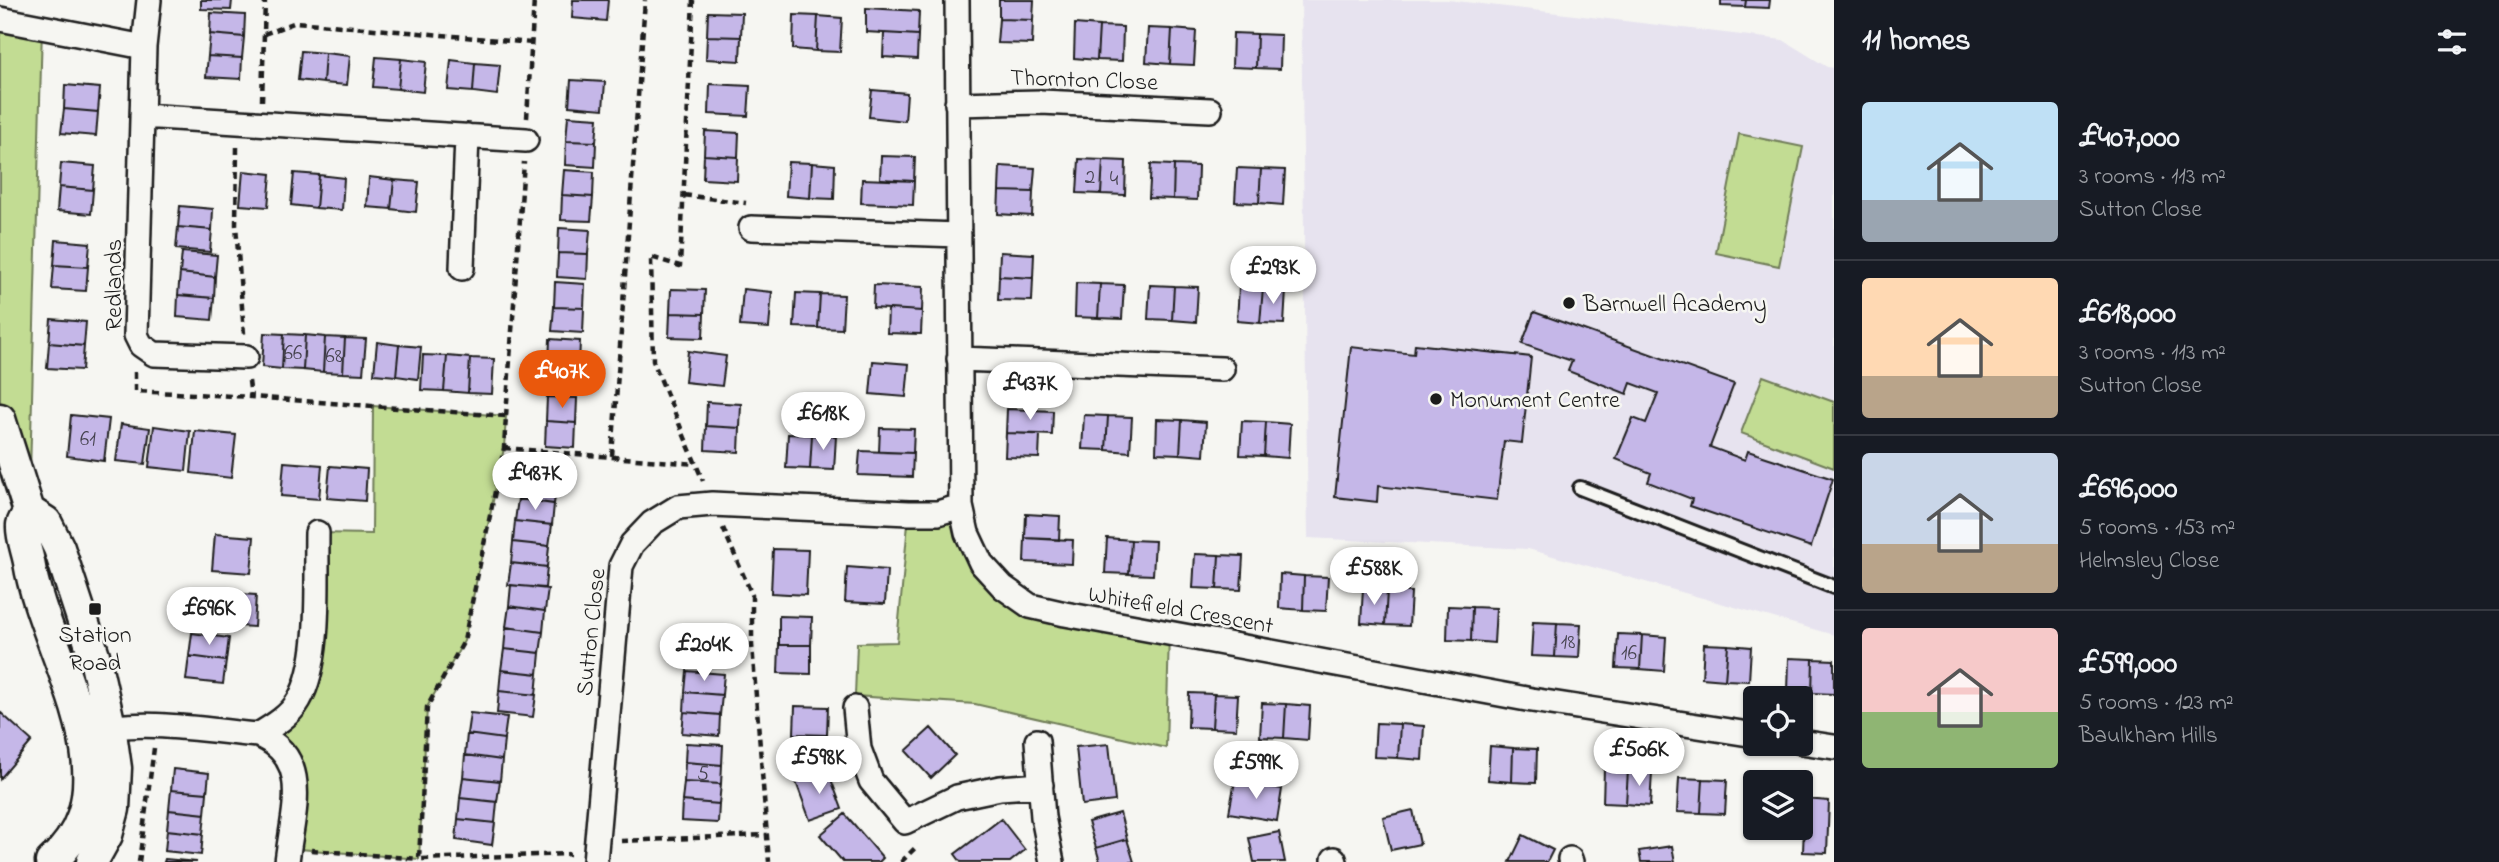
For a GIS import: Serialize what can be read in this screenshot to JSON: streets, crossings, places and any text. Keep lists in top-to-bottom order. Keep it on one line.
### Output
{"streets":{"street":["Thornton Close","Redlands","Whitefield Crescent","Sutton Close"]},"crossings":[["Thornton Close","Whitefield Crescent"],["Whitefield Crescent","Sutton Close"]],"places":{"other":["Barnwell Academy","Monument Centre"],"transit":["Station Road"]},"house_numbers":["2","4","66","68","61","18","16","5"],"page":{"heading":"11 homes","list":[{"name":"£407,000","note":"3 rooms · 113 m² · Sutton Close"},{"name":"£618,000","note":"3 rooms · 113 m² · Sutton Close"},{"name":"£696,000","note":"5 rooms · 153 m² · Helmsley Close"},{"name":"£599,000","note":"5 rooms · 123 m² · Baulkham Hills"}],"price":["£293K","£407K","£437K","£618K","£487K","£588K","£696K","£204K","£506K","£598K","£599K"]}}
